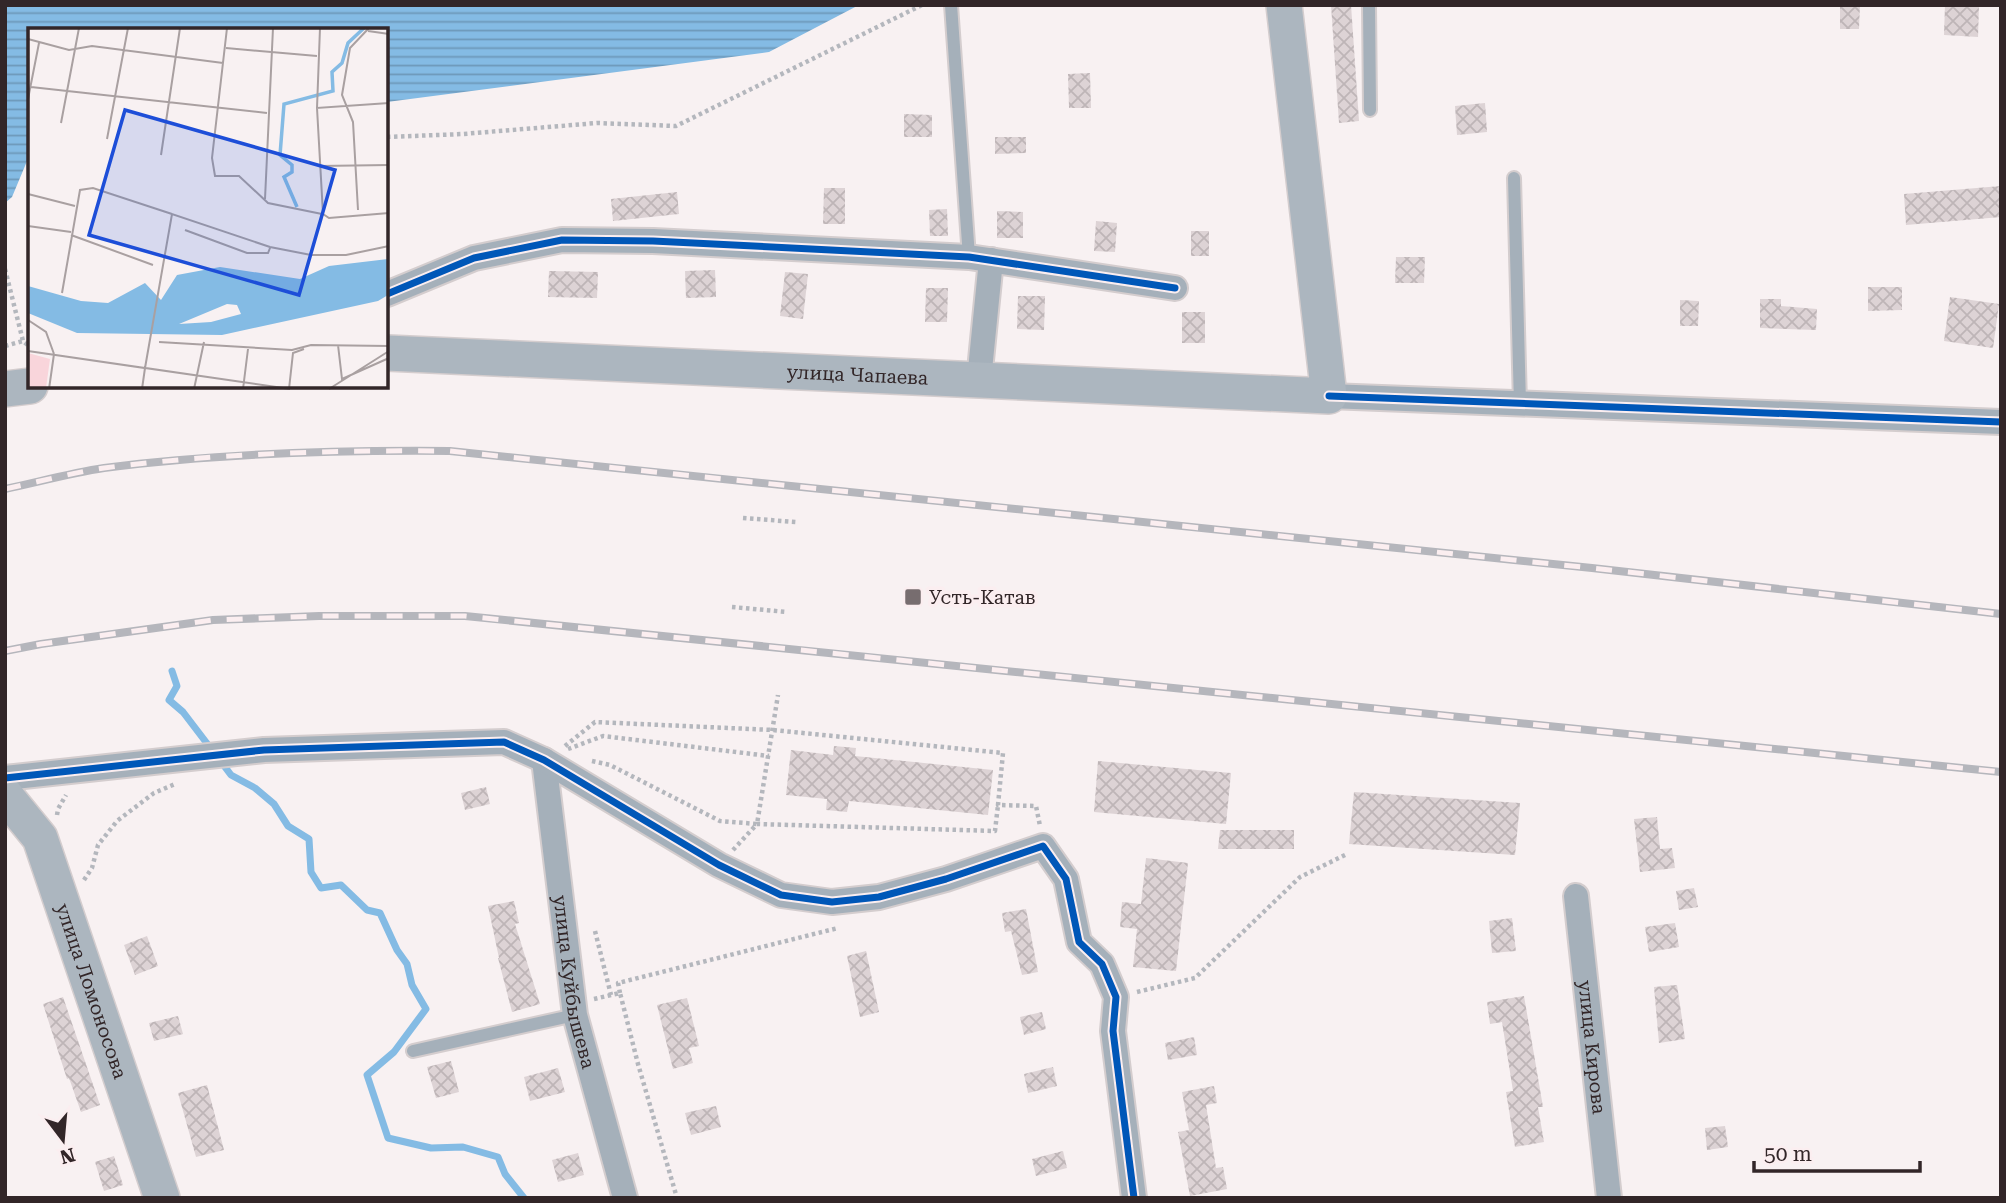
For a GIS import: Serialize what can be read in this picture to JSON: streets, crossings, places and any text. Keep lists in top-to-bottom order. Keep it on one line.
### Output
{"streets":{"main road":["улица Чапаева","улица Ломоносова"],"street":["улица Куйбышева","улица Кирова"]},"places":{"transit":["Усть-Катав"]},"scale_bar":"50 m","north":"bottom"}
